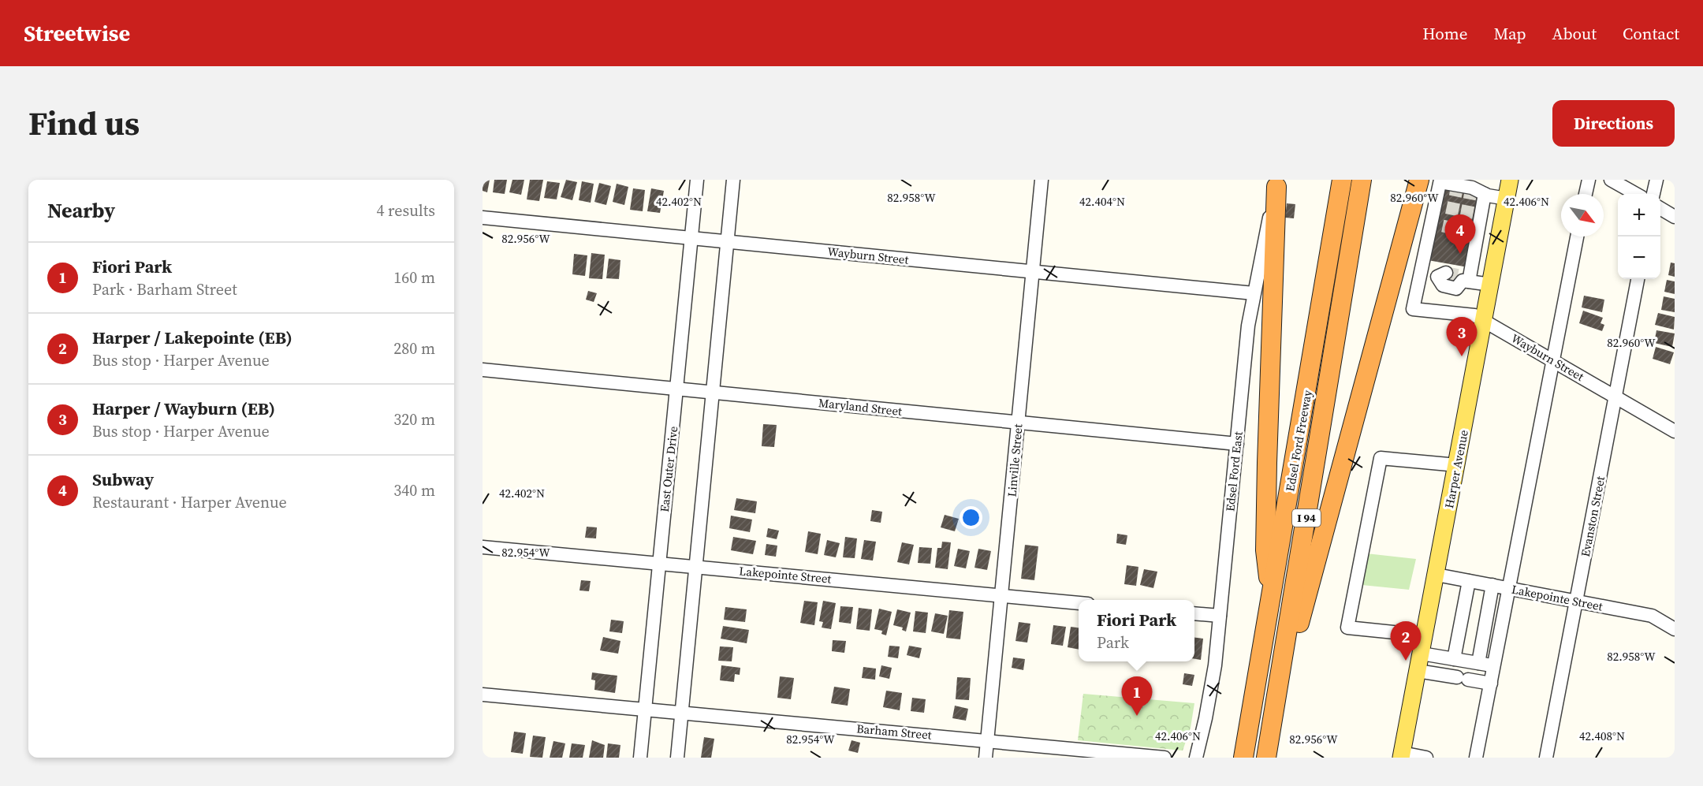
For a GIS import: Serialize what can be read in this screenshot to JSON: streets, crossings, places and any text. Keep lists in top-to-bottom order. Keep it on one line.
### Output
{"streets":{"highway":["Edsel Ford Freeway","I 94"],"main road":["Harper Avenue"],"street":["Wayburn Street","Maryland Street","Linville Street","East Outer Drive","Edsel Ford East","Evanston Street","Lakepointe Street","Barham Street"]},"crossings":[["Wayburn Street","Linville Street"],["Wayburn Street","East Outer Drive"],["Wayburn Street","Harper Avenue"],["Wayburn Street","Edsel Ford East"],["Wayburn Street","Evanston Street"],["Maryland Street","Linville Street"],["Maryland Street","East Outer Drive"],["Maryland Street","Edsel Ford East"],["Linville Street","Lakepointe Street"],["Linville Street","Barham Street"],["East Outer Drive","Lakepointe Street"],["East Outer Drive","Barham Street"],["Harper Avenue","Lakepointe Street"],["Evanston Street","Lakepointe Street"]],"north":"bottom right","page":{"header":"Streetwise","nav":["Home","Map","About","Contact"],"title":"Find us","buttons":"Directions","heading":["Nearby","4 results"],"map_buttons":["+","−"],"pins":["4","3","2","1"],"list":[{"mark":"1","name":"Fiori Park","note":"Park · Barham Street","value":"160 m"},{"mark":"2","name":"Harper / Lakepointe (EB)","note":"Bus stop · Harper Avenue","value":"280 m"},{"mark":"3","name":"Harper / Wayburn (EB)","note":"Bus stop · Harper Avenue","value":"320 m"},{"mark":"4","name":"Subway","note":"Restaurant · Harper Avenue","value":"340 m"}],"popup":["Fiori Park","Park"]},"coordinates":["82.958°W","82.960°W","42.402°N","42.404°N","42.406°N","82.956°W","82.954°W","42.408°N"]}
